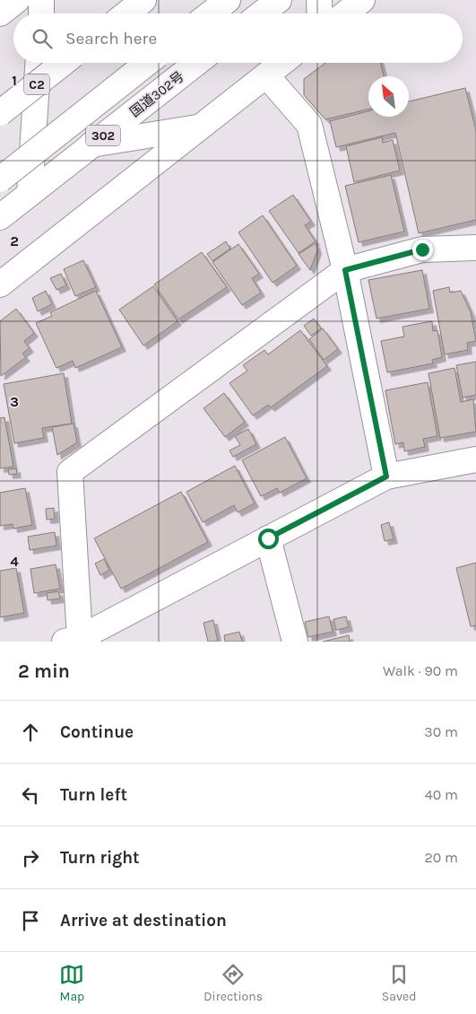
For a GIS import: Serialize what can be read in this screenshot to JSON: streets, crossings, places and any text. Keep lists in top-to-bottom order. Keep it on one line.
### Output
{"streets":{"main road":["C2","国道302号","302"]},"north":"top left","page":{"search":"Search here","heading":["2 min","Walk · 90 m"],"list":[["Continue","30 m"],["Turn left","40 m"],["Turn right","20 m"],"Arrive at destination"],"nav":["Map","Directions","Saved"]},"grid":{"rows":["1","2","3","4"]}}
